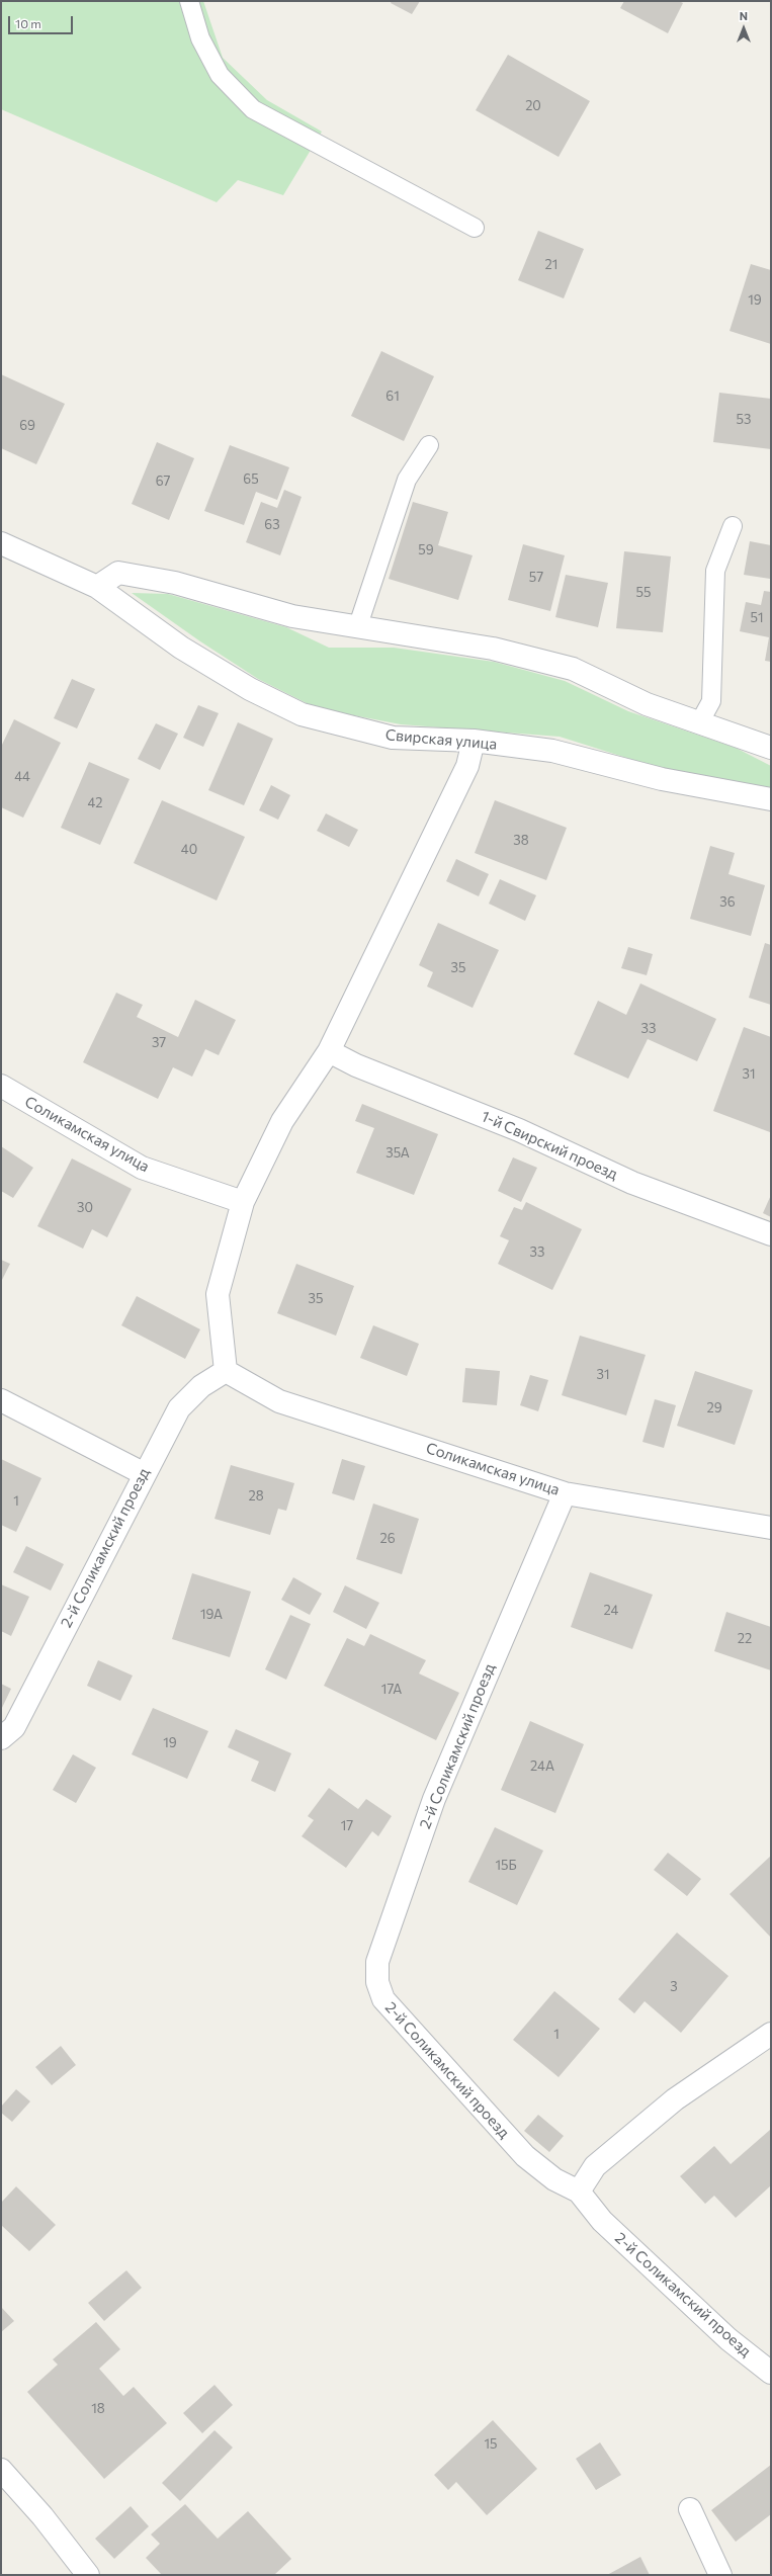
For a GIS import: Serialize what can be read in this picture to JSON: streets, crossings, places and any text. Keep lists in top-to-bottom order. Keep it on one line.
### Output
{"streets":{"street":["Свирская улица","Соликамская улица","1-й Свирский проезд","2-й Соликамский проезд"]},"crossings":[["Соликамская улица","2-й Соликамский проезд"]],"house_numbers":["20","21","19","61","53","69","65","67","63","59","57","55","51","44","42","38","40","36","35","33","37","31","35А","30","33","35","31","29","28","1","26","24","19А","22","17А","19","24А","17","15Б","3","1","18","15"],"scale_bar":"10 m","north":"top"}
